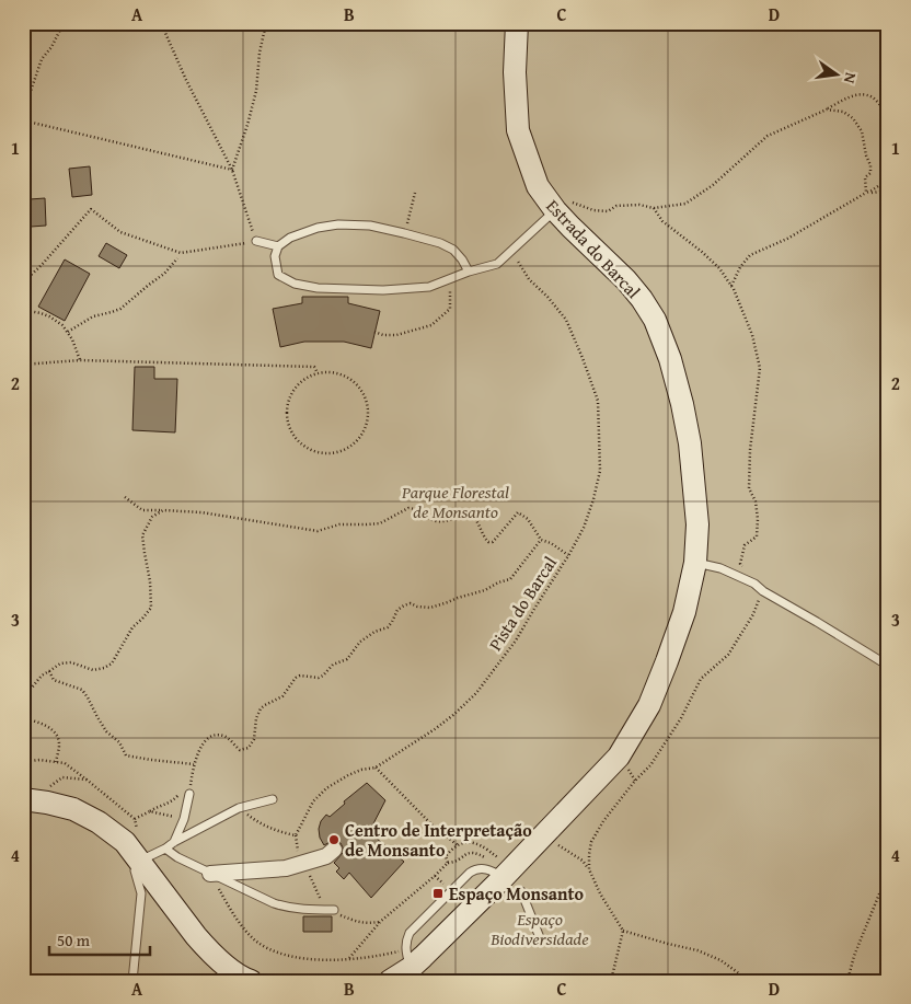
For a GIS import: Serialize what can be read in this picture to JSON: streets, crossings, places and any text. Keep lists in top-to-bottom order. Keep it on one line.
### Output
{"streets":{"street":["Estrada do Barcal"],"path":["Pista do Barcal"]},"parks":["Parque Florestal de Monsanto","Espaço Biodiversidade"],"places":{"other":["Centro de Interpretação de Monsanto"],"transit":["Espaço Monsanto"]},"scale_bar":"50 m","north":"right","grid":{"columns":["A","B","C","D"],"rows":["1","2","3","4"]}}
